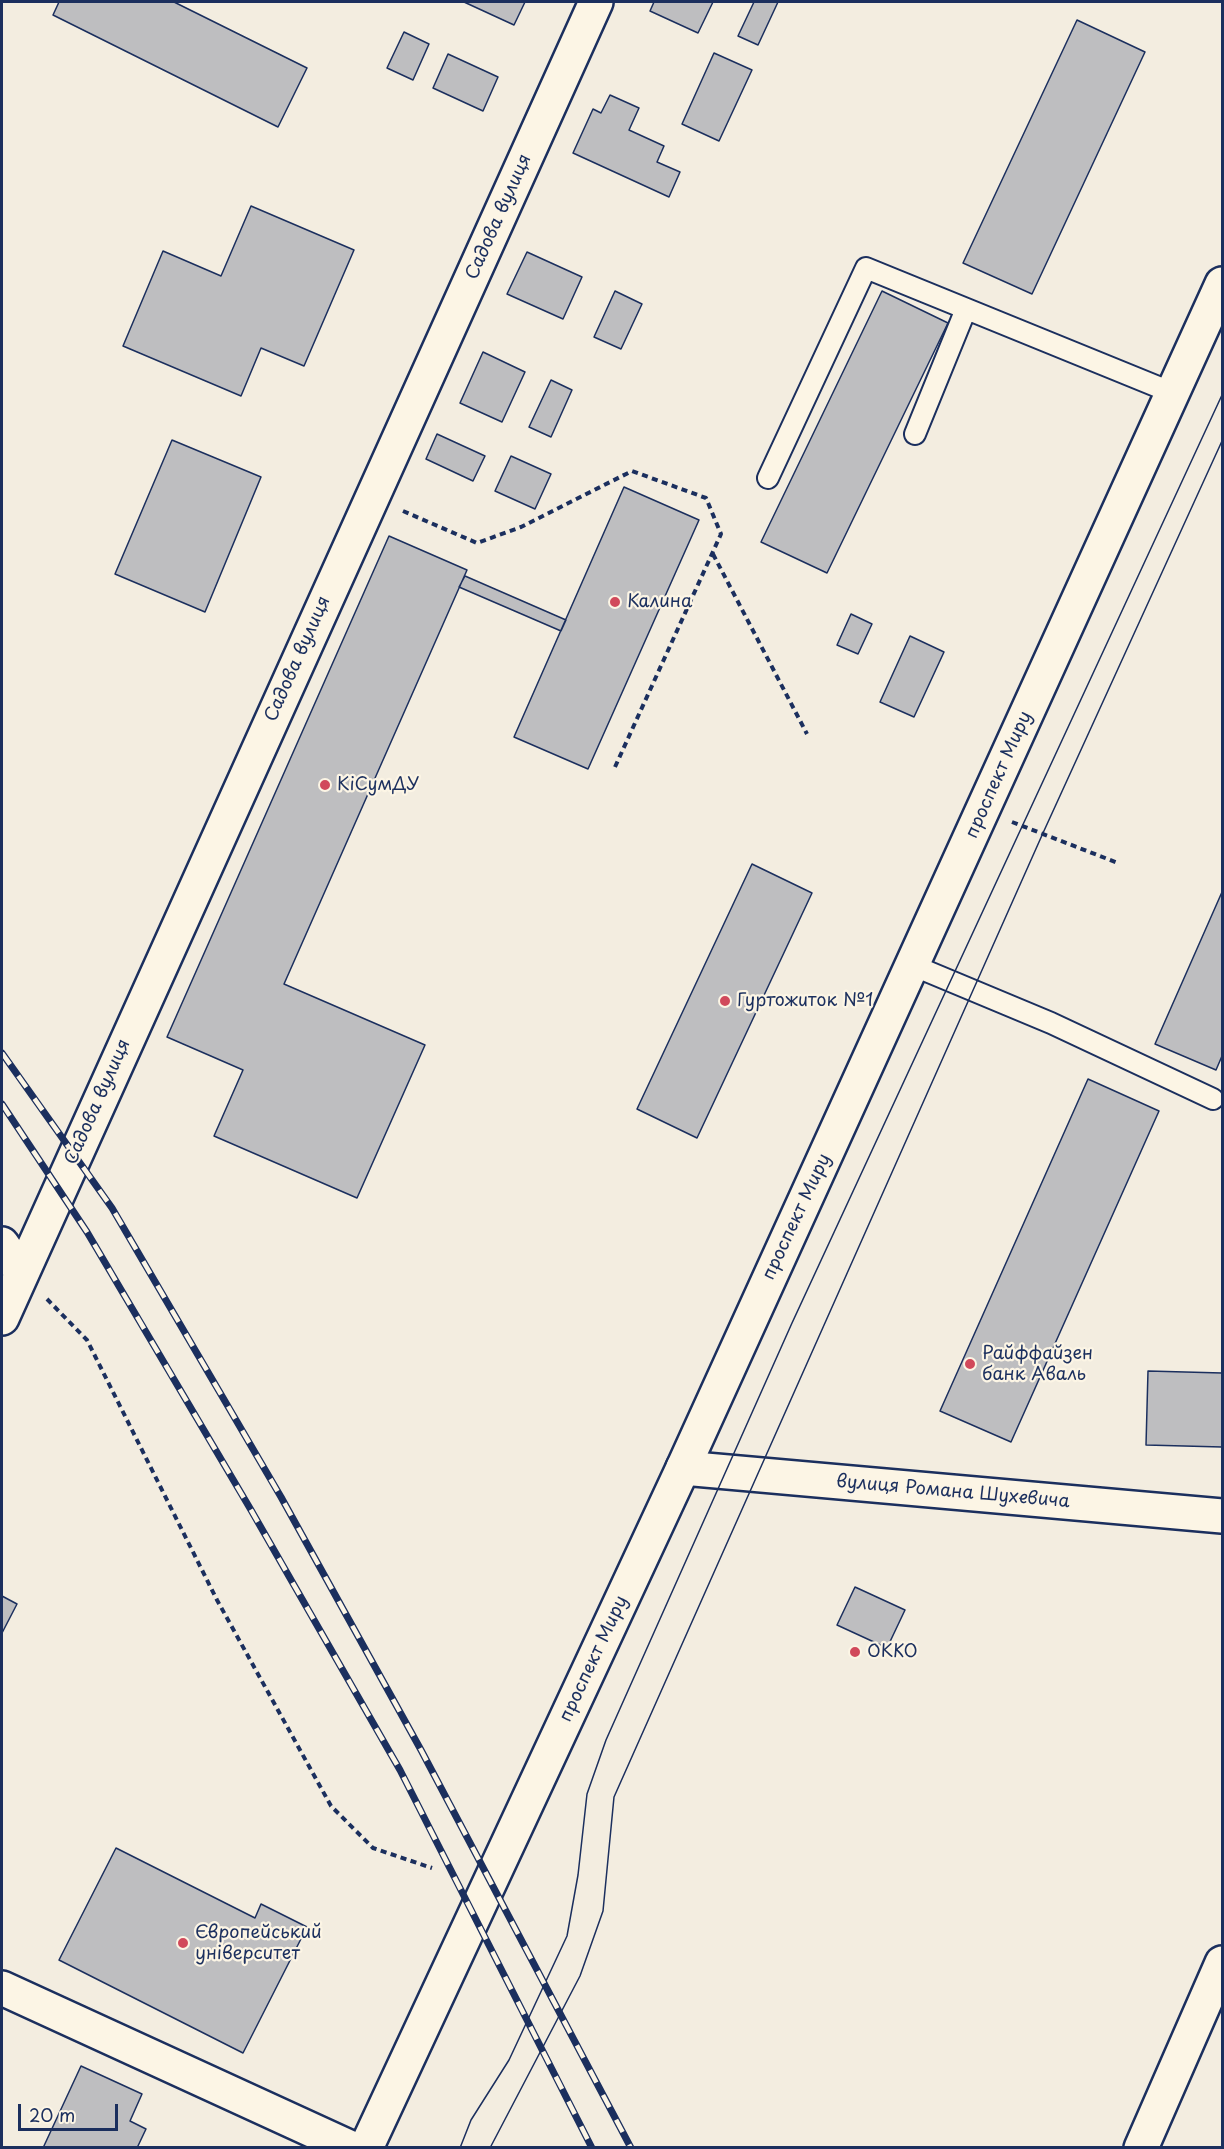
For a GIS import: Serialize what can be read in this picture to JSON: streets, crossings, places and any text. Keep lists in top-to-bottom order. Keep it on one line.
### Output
{"streets":{"main road":["Садова вулиця","проспект Миру","вулиця Романа Шухевича"]},"crossings":[["проспект Миру","вулиця Романа Шухевича"]],"places":["Калина","КіСумДУ","Гуртожиток №1","Райффайзен банк Аваль","ОККО","Європейський університет"],"scale_bar":"20 m"}
